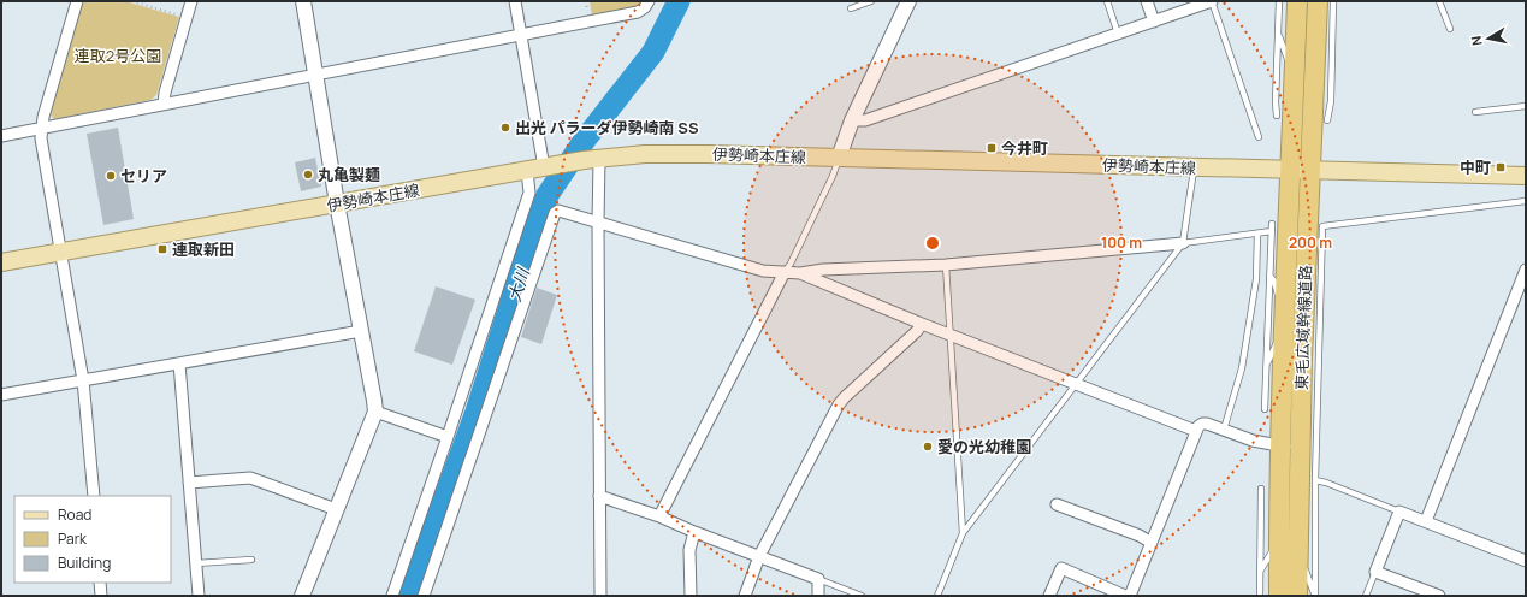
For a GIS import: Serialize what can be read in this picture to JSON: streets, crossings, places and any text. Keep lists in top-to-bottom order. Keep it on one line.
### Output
{"streets":{"highway":["東毛広域幹線道路"],"main road":["伊勢崎本庄線"]},"crossings":[["伊勢崎本庄線","東毛広域幹線道路"]],"water":["大川"],"parks":["連取2号公園"],"places":{"other":["出光 パラーダ伊勢崎南 SS","丸亀製麺","セリア","愛の光幼稚園"],"transit":["今井町","中町","連取新田"]},"legend":["Road","Park","Building"],"north":"left","rings":["100 m","200 m"]}
